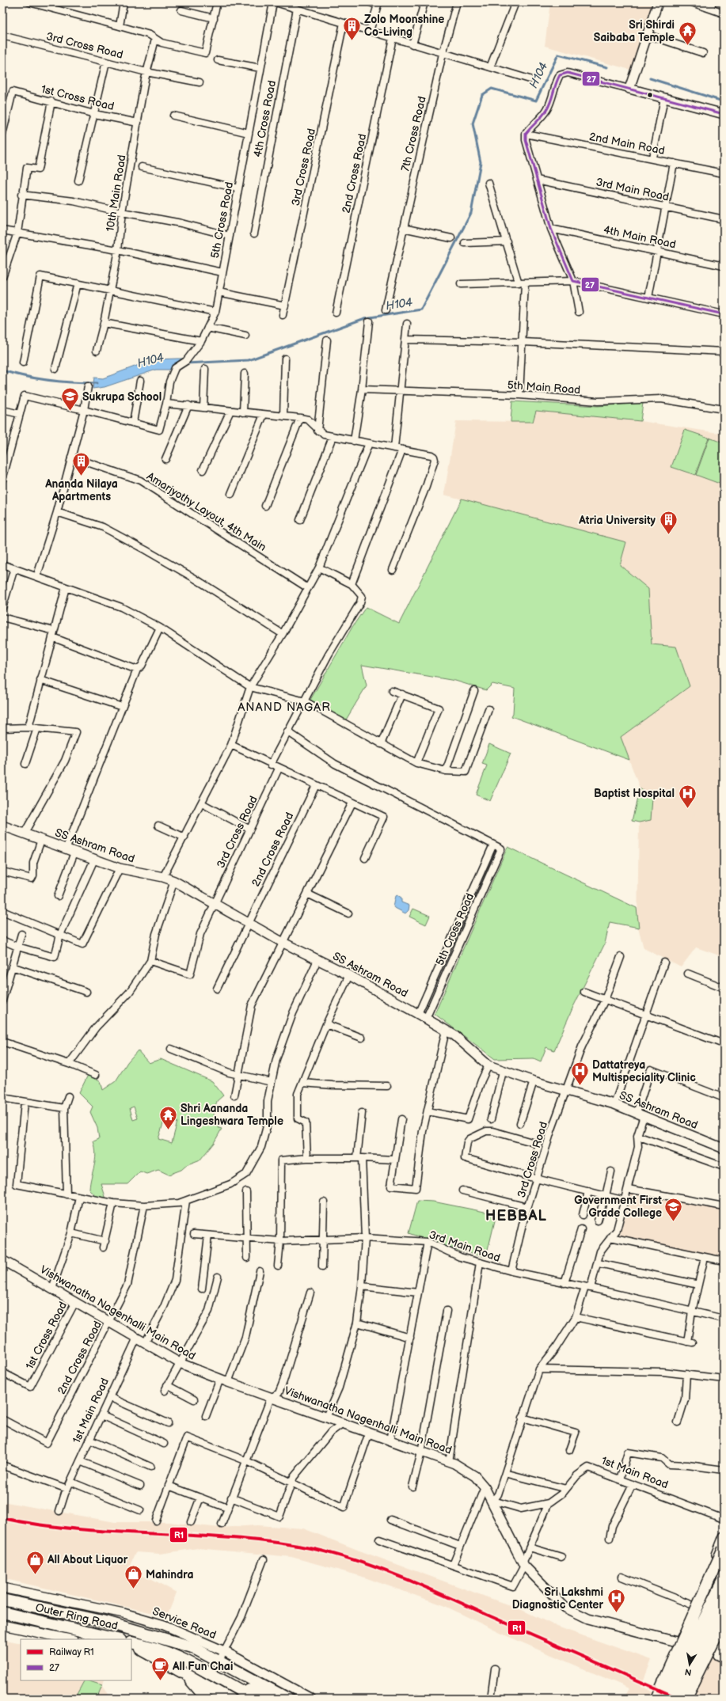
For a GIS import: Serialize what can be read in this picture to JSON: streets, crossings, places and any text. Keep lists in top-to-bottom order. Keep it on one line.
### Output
{"streets":{"highway":["Outer Ring Road"],"street":["3rd Cross Road","1st Cross Road","4th Cross Road","7th Cross Road","2nd Main Road","2nd Cross Road","3rd Main Road","10th Main Road","5th Cross Road","4th Main Road","5th Main Road","Amarjyothy Layout, 4th Main","SS Ashram Road","Vishwanatha Nagenhalli Main Road","1st Main Road","Service Road"]},"crossings":[["3rd Cross Road","3rd Main Road"],["3rd Cross Road","10th Main Road"],["3rd Cross Road","SS Ashram Road"],["1st Cross Road","10th Main Road"],["1st Cross Road","Vishwanatha Nagenhalli Main Road"],["2nd Cross Road","SS Ashram Road"],["2nd Cross Road","Vishwanatha Nagenhalli Main Road"],["5th Cross Road","SS Ashram Road"],["Vishwanatha Nagenhalli Main Road","1st Main Road"],["Outer Ring Road","Service Road"]],"districts":["ANAND NAGAR","HEBBAL"],"water":["H104"],"places":{"building":["Zolo Moonshine Co-Living","Ananda Nilaya Apartments","Atria University"],"temple":["Sri Shirdi Saibaba Temple","Shri Aananda Lingeshwara Temple"],"school or university":["Sukrupa School","Government First Grade College"],"hospital":["Baptist Hospital","Dattatreya Multispeciality Clinic","Sri Lakshmi Diagnostic Center"],"shop":["All About Liquor","Mahindra"],"cafe":["All Fun Chai"]},"lines":["transit line 27","rail line R1"],"legend":["Railway R1","27"],"north":"bottom"}
